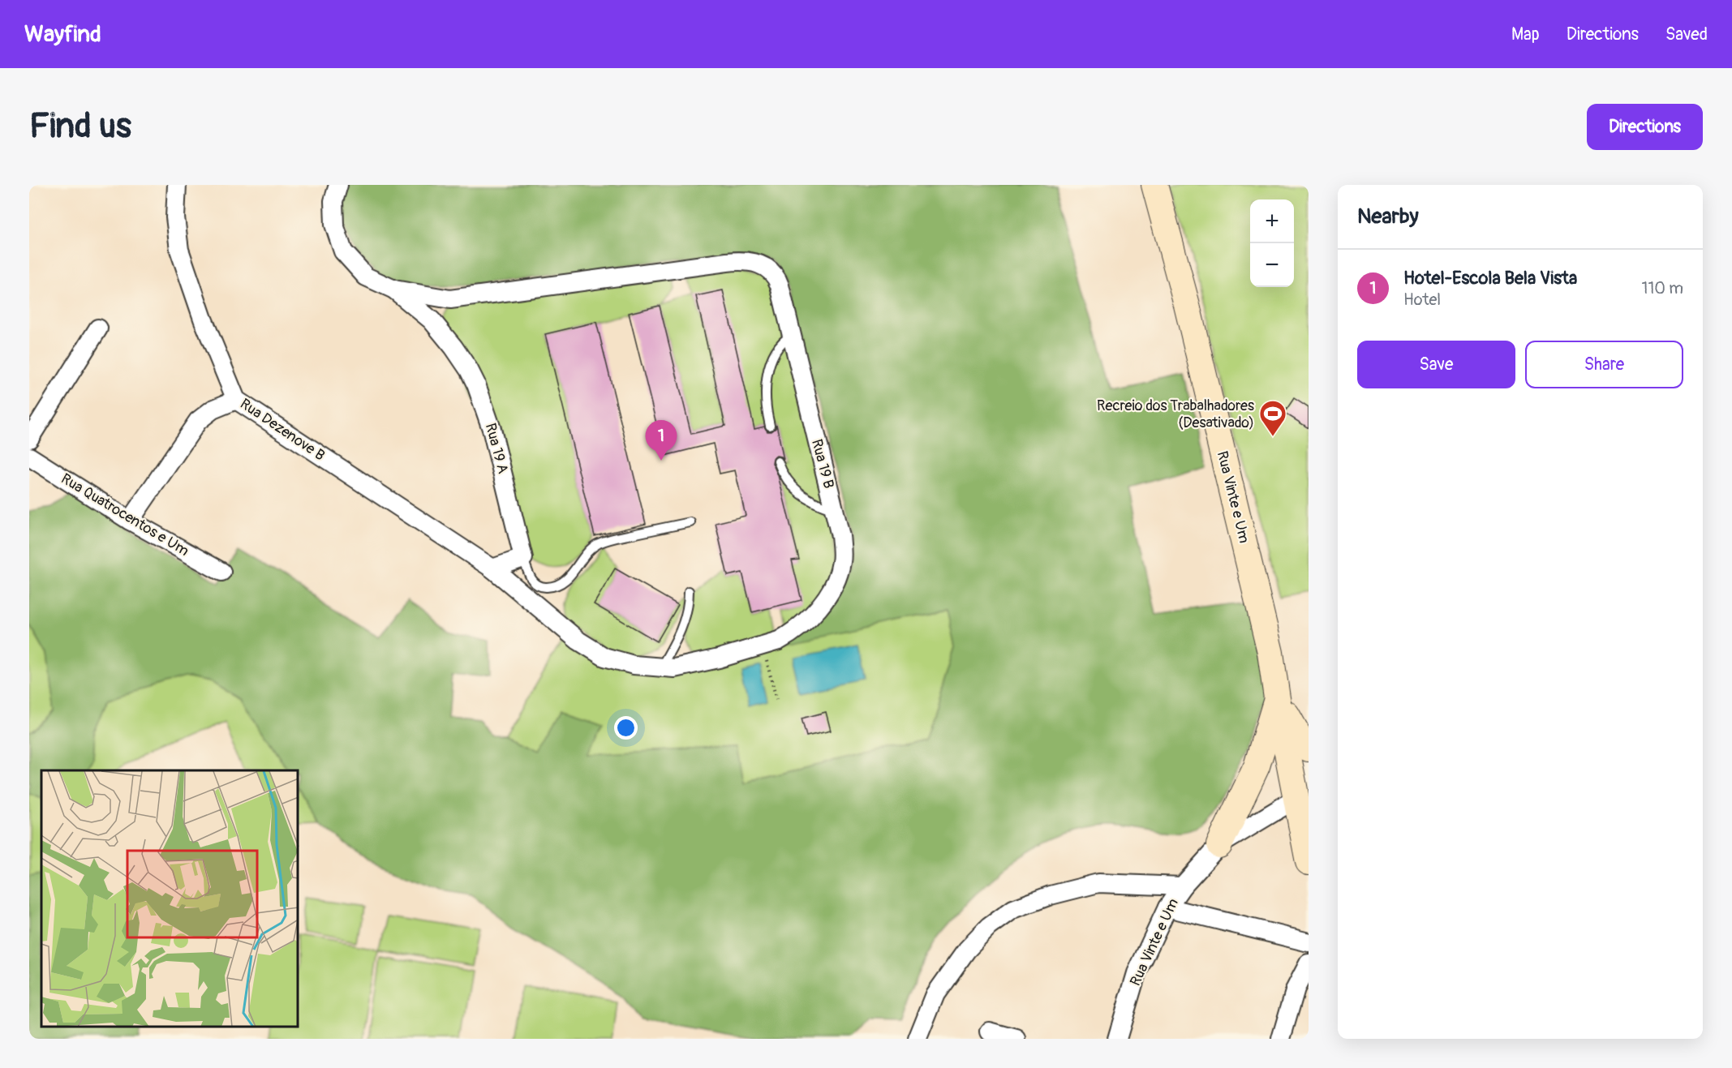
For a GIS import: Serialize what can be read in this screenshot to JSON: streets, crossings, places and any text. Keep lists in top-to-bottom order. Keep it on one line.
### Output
{"streets":{"street":["Rua Dezenove B","Rua 19 A","Rua 19 B","Rua Vinte e Um","Rua Quatrocentos e Um"]},"crossings":[["Rua Dezenove B","Rua 19 B"],["Rua 19 A","Rua 19 B"]],"places":{"sports":["Recreio dos Trabalhadores (Desativado)"]},"page":{"header":"Wayfind","nav":["Map","Directions","Saved"],"buttons":["Directions",["Save","Share"]],"title":"Find us","heading":"Nearby","map_buttons":["+","−"],"list":[{"mark":"1","name":"Hotel-Escola Bela Vista","note":"Hotel","value":"110 m"}],"pins":"1"}}
